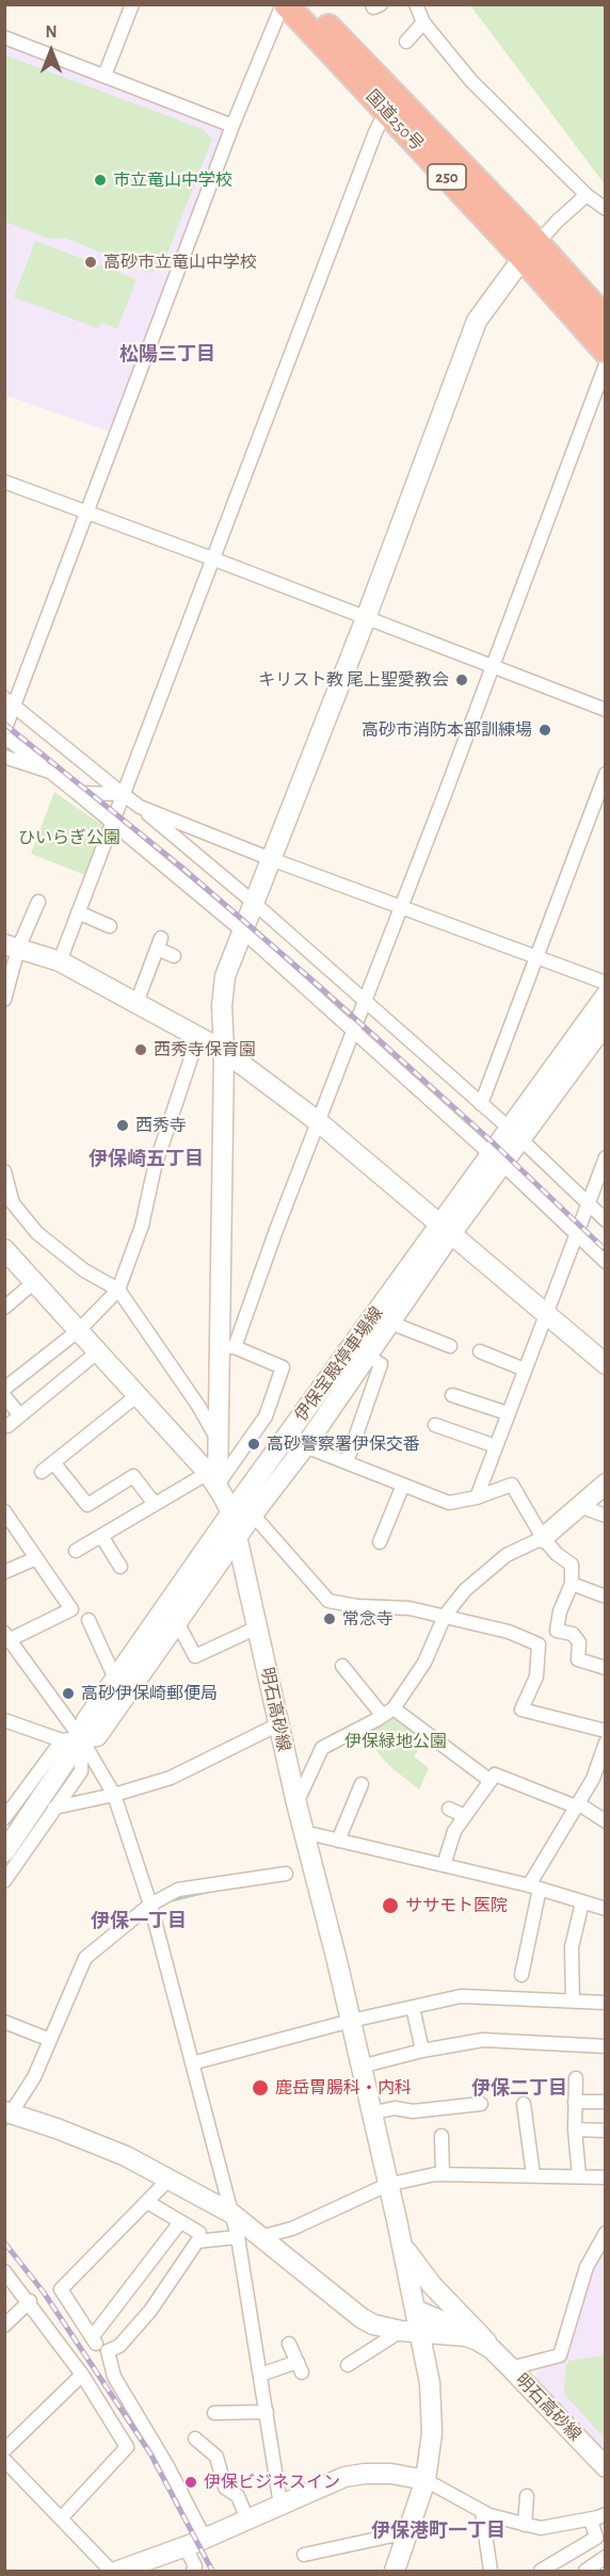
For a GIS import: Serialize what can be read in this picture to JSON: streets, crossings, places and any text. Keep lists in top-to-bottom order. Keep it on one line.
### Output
{"streets":{"highway":["国道250号","250"],"main road":["伊保宝殿停車場線","明石高砂線"]},"crossings":[["伊保宝殿停車場線","明石高砂線"]],"districts":["松陽三丁目","伊保崎五丁目","伊保一丁目","伊保二丁目","伊保港町一丁目"],"parks":["ひいらぎ公園","伊保緑地公園"],"places":["市立竜山中学校","高砂市立竜山中学校","キリスト教 尾上聖愛教会","高砂市消防本部訓練場","西秀寺保育園","西秀寺","高砂警察署伊保交番","常念寺","高砂伊保崎郵便局","ササモト医院","鹿岳胃腸科・内科","伊保ビジネスイン"],"north":"top"}
